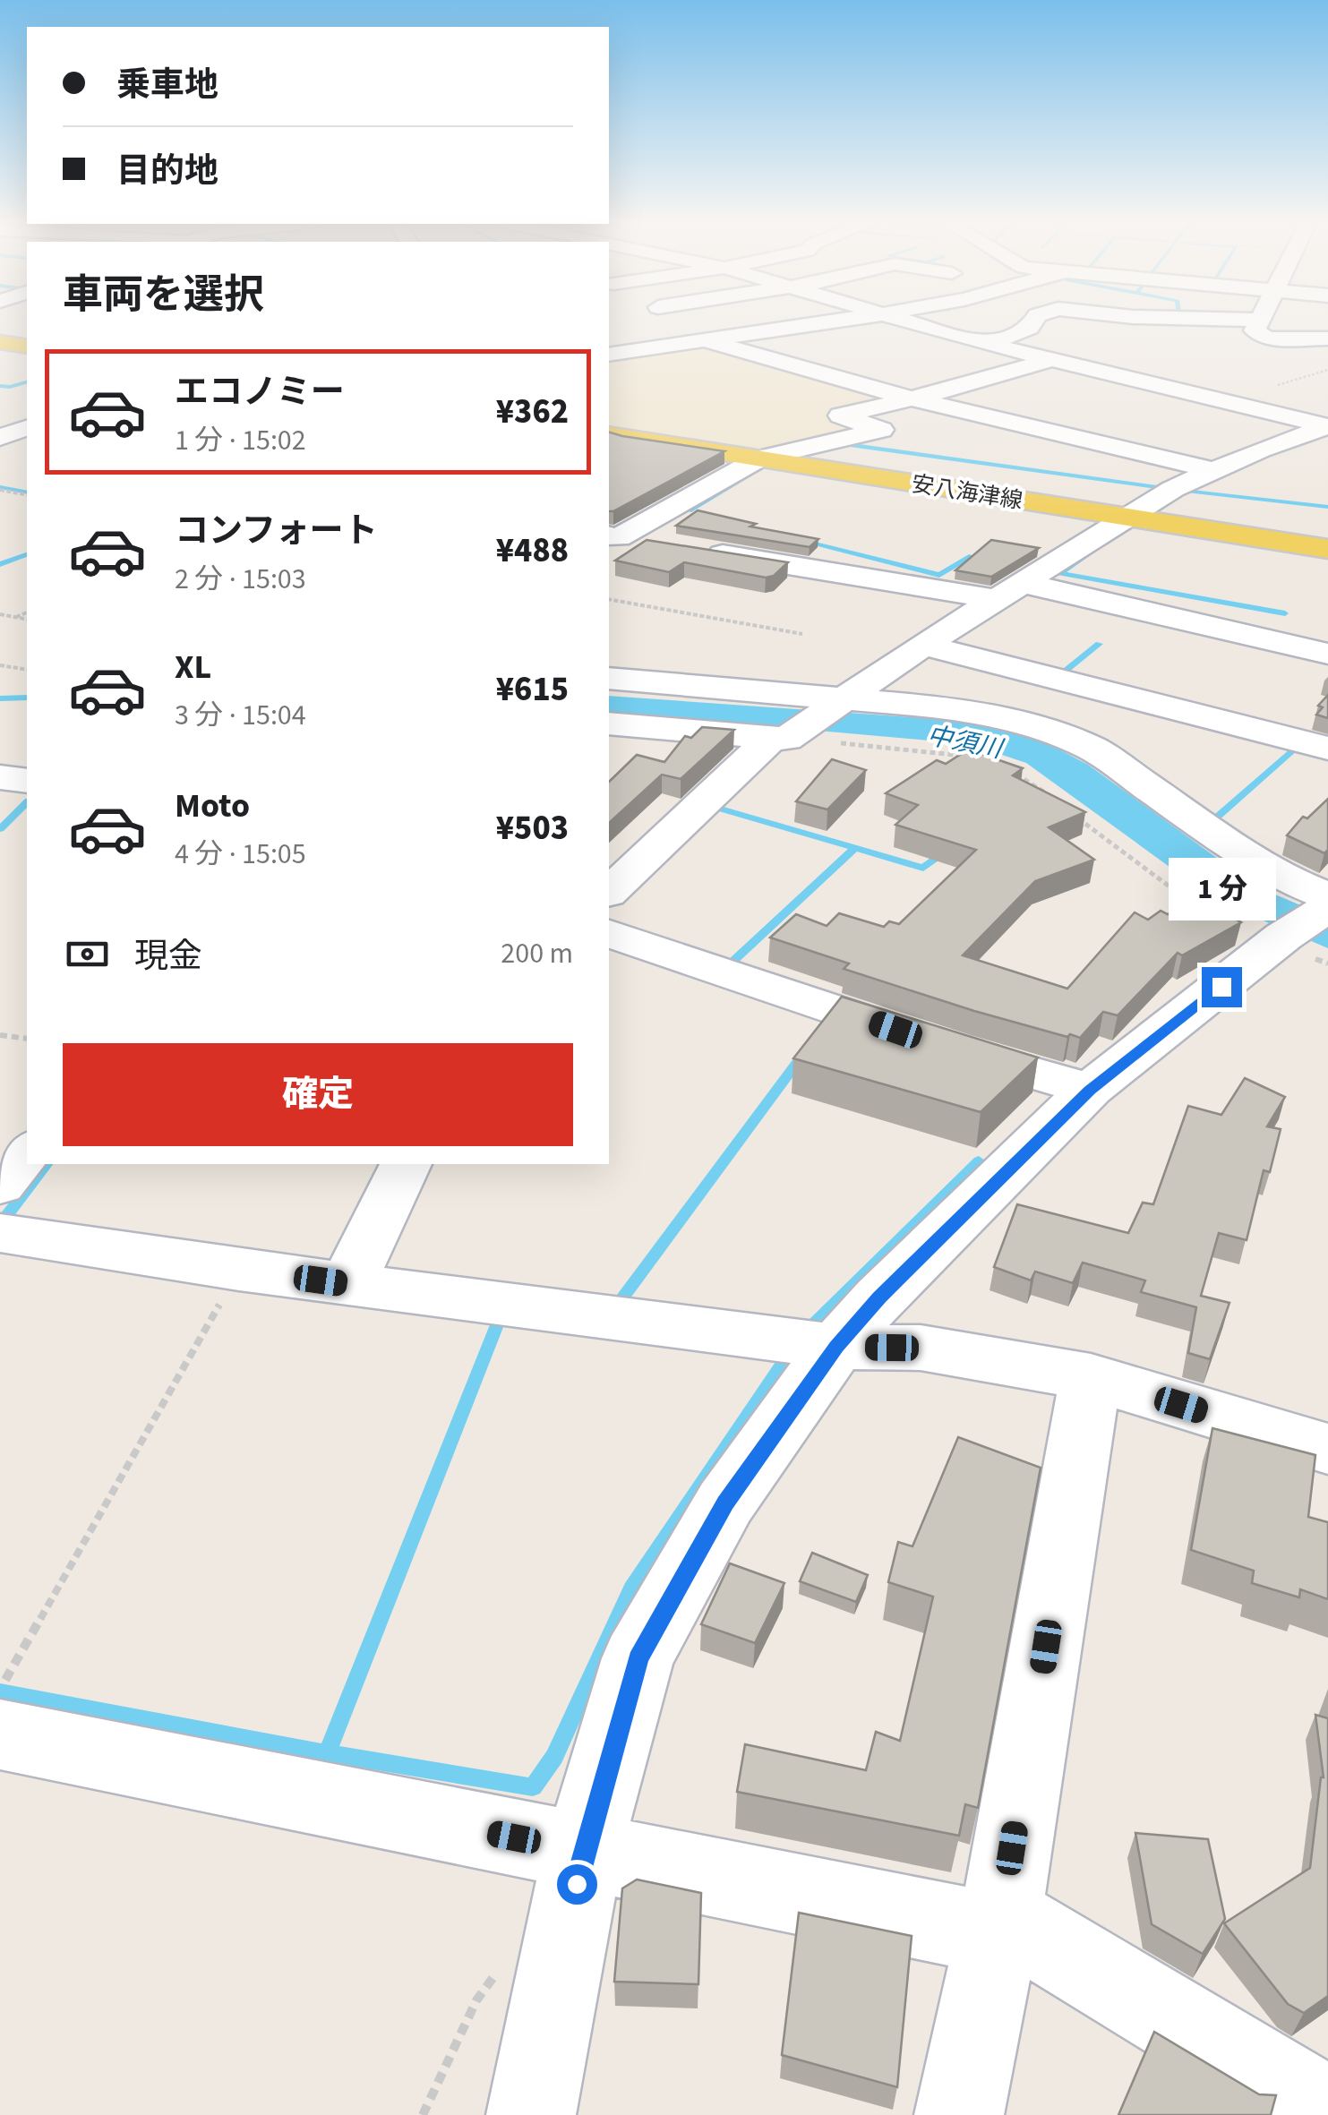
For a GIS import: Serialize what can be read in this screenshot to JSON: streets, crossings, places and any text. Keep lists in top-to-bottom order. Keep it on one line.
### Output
{"streets":{"main road":["安八海津線"]},"water":["中須川"],"page":{"banner":["乗車地","目的地"],"heading":"車両を選択","list":[{"name":"エコノミー","note":"1 分 · 15:02","value":"¥362"},{"name":"コンフォート","note":"2 分 · 15:03","value":"¥488"},{"name":"XL","note":"3 分 · 15:04","value":"¥615"},{"name":"Moto","note":"4 分 · 15:05","value":"¥503"}],"bubble":"1 分","pay":["現金","200 m"],"buttons":"確定"}}
